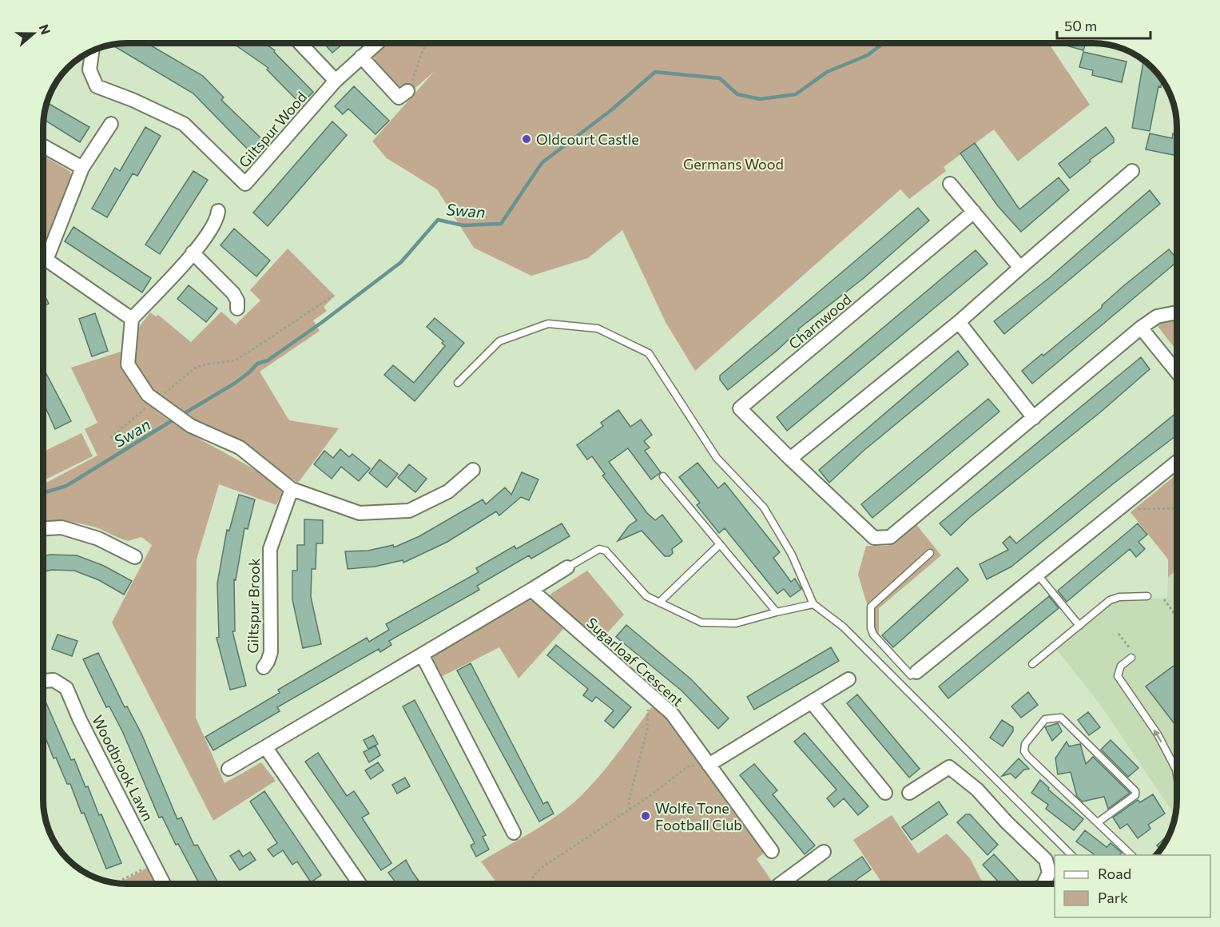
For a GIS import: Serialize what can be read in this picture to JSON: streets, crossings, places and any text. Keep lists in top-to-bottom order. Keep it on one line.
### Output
{"streets":{"street":["Giltspur Wood","Charnwood","Giltspur Brook","Sugarloaf Crescent","Woodbrook Lawn"]},"water":["Swan"],"parks":["Germans Wood"],"places":["Oldcourt Castle","Wolfe Tone Football Club"],"legend":["Road","Park"],"scale_bar":"50 m","north":"right"}
